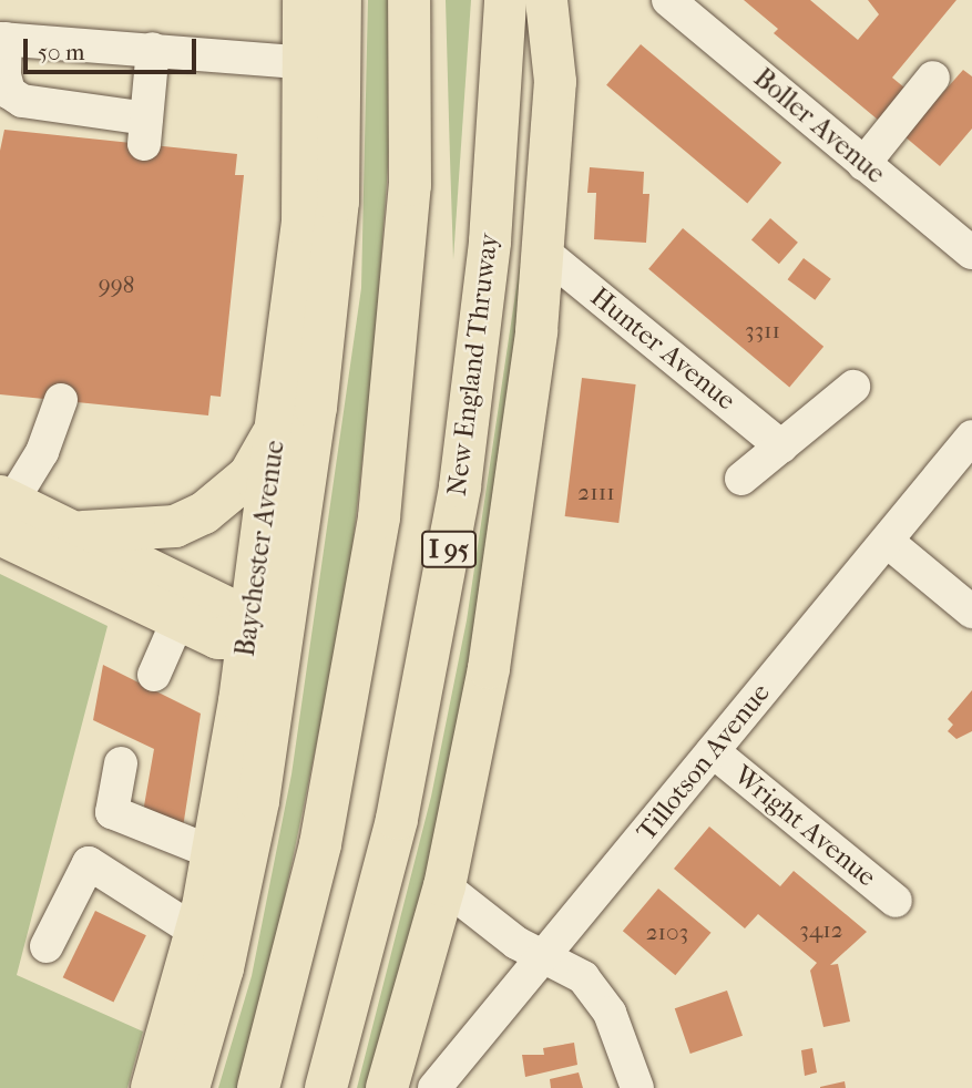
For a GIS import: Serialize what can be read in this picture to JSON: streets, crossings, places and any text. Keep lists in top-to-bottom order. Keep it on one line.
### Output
{"streets":{"main road":["New England Thruway","Baychester Avenue","I 95"],"street":["Boller Avenue","Hunter Avenue","Tillotson Avenue","Wright Avenue"]},"crossings":[["Hunter Avenue","New England Thruway"],["Tillotson Avenue","Wright Avenue"]],"house_numbers":["998","3311","2111","3412","2103"],"scale_bar":"50 m"}
